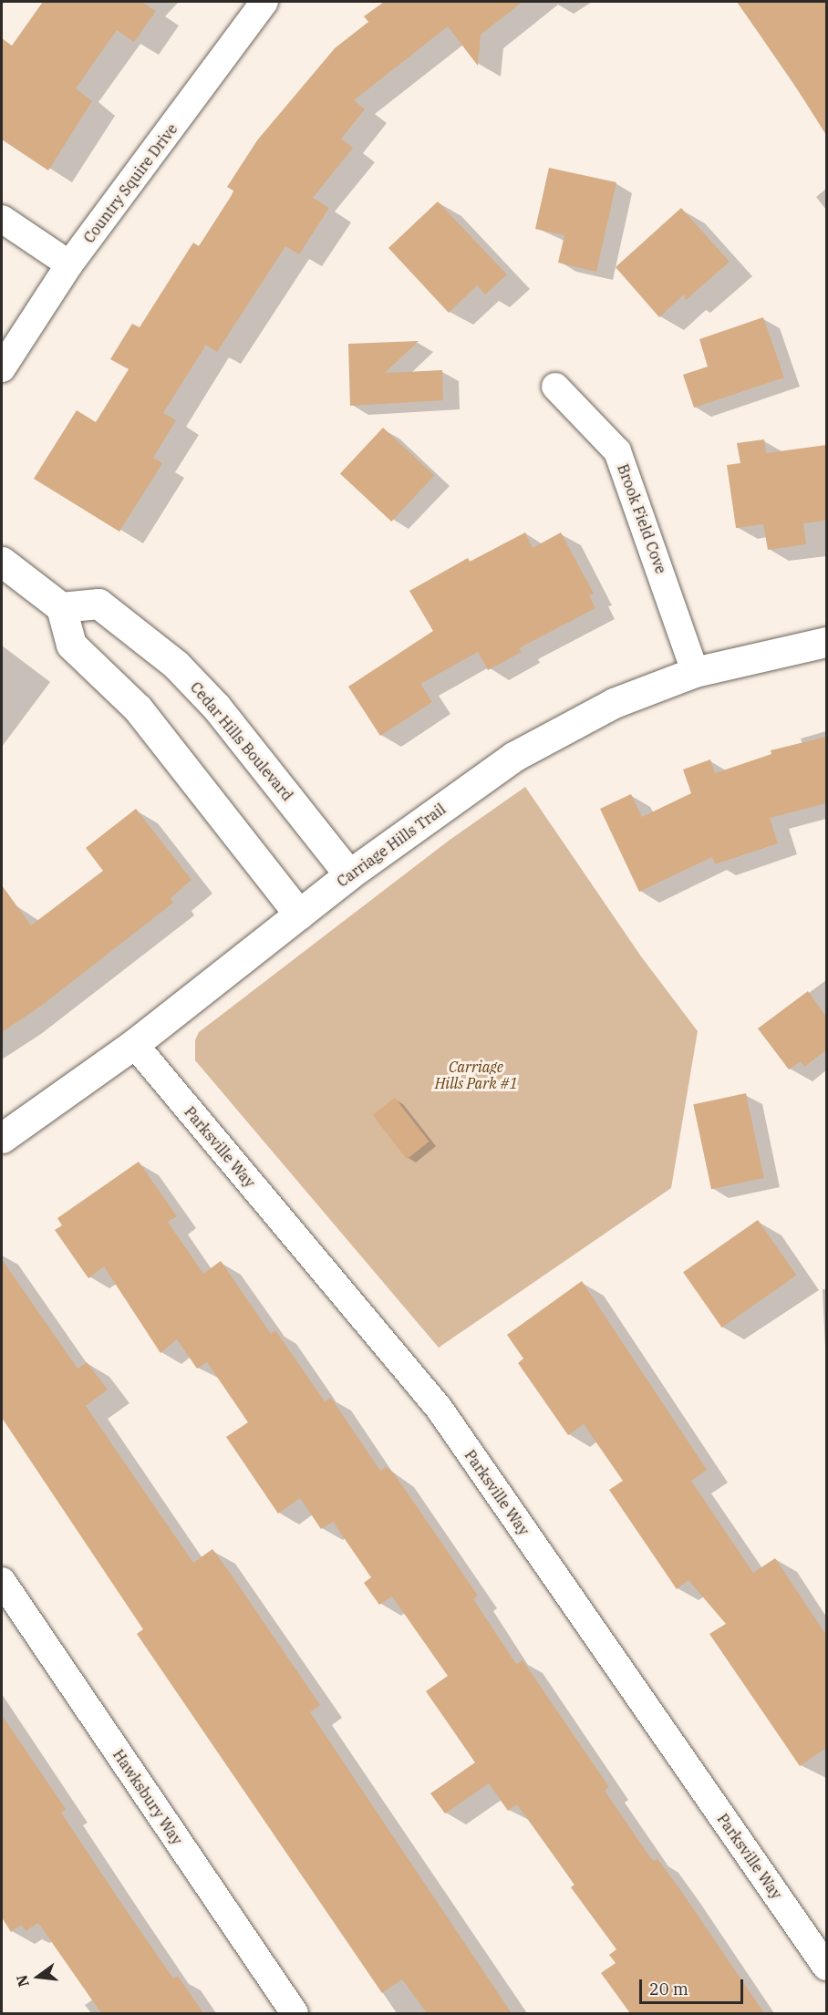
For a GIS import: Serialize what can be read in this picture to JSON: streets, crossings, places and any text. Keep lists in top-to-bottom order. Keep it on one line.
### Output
{"streets":{"street":["Country Squire Drive","Brook Field Cove","Cedar Hills Boulevard","Carriage Hills Trail","Parksville Way","Hawksbury Way"]},"crossings":[["Brook Field Cove","Carriage Hills Trail"],["Cedar Hills Boulevard","Carriage Hills Trail"],["Carriage Hills Trail","Parksville Way"]],"parks":["Carriage Hills Park #1"],"scale_bar":"20 m","north":"left"}
